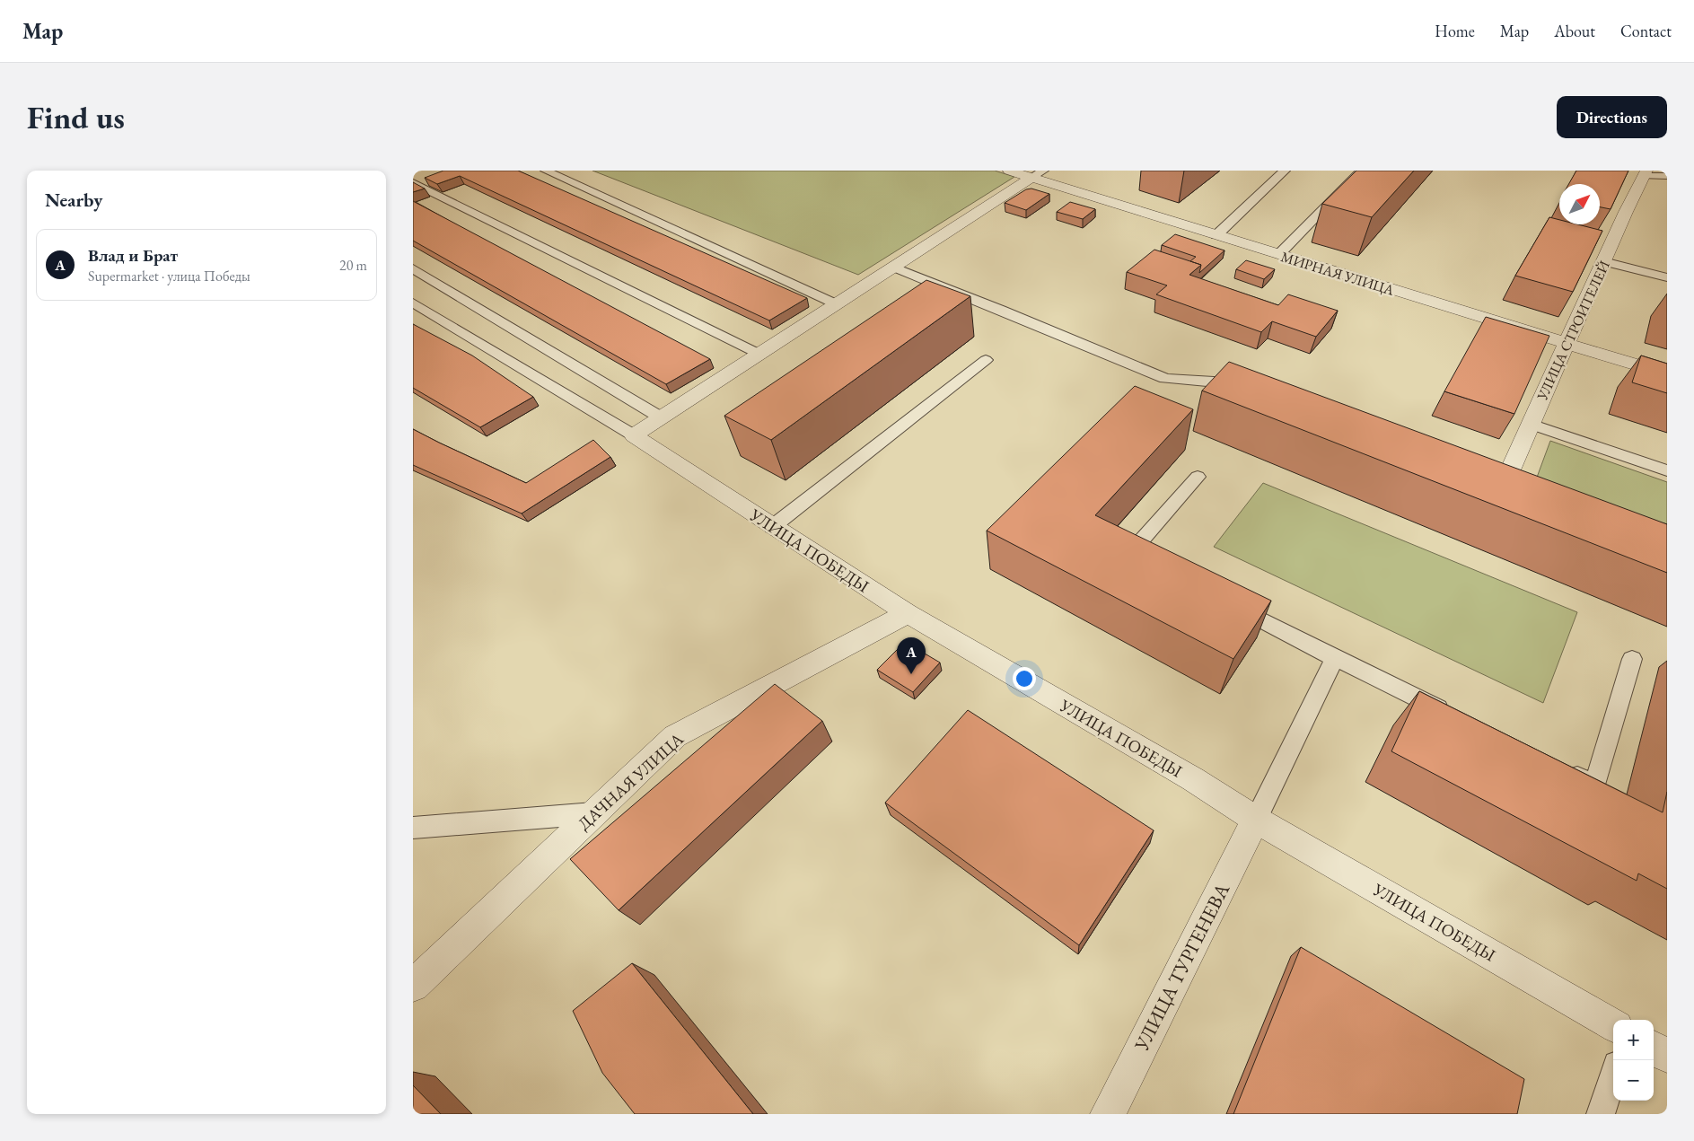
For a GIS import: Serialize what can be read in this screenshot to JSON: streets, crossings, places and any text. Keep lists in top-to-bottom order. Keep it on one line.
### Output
{"streets":{"street":["МИРНАЯ УЛИЦА","УЛИЦА СТРОИТЕЛЕЙ","УЛИЦА ПОБЕДЫ","ДАЧНАЯ УЛИЦА","УЛИЦА ТУРГЕНЕВА"]},"crossings":[["МИРНАЯ УЛИЦА","УЛИЦА СТРОИТЕЛЕЙ"],["УЛИЦА ПОБЕДЫ","ДАЧНАЯ УЛИЦА"],["УЛИЦА ПОБЕДЫ","УЛИЦА ТУРГЕНЕВА"]],"north":"top right","page":{"header":"Map","nav":["Home","Map","About","Contact"],"buttons":"Directions","title":"Find us","heading":"Nearby","list":[{"mark":"A","name":"Влад и Брат","note":"Supermarket · улица Победы","value":"20 m"}],"pins":"A","map_buttons":["+","−"]}}
